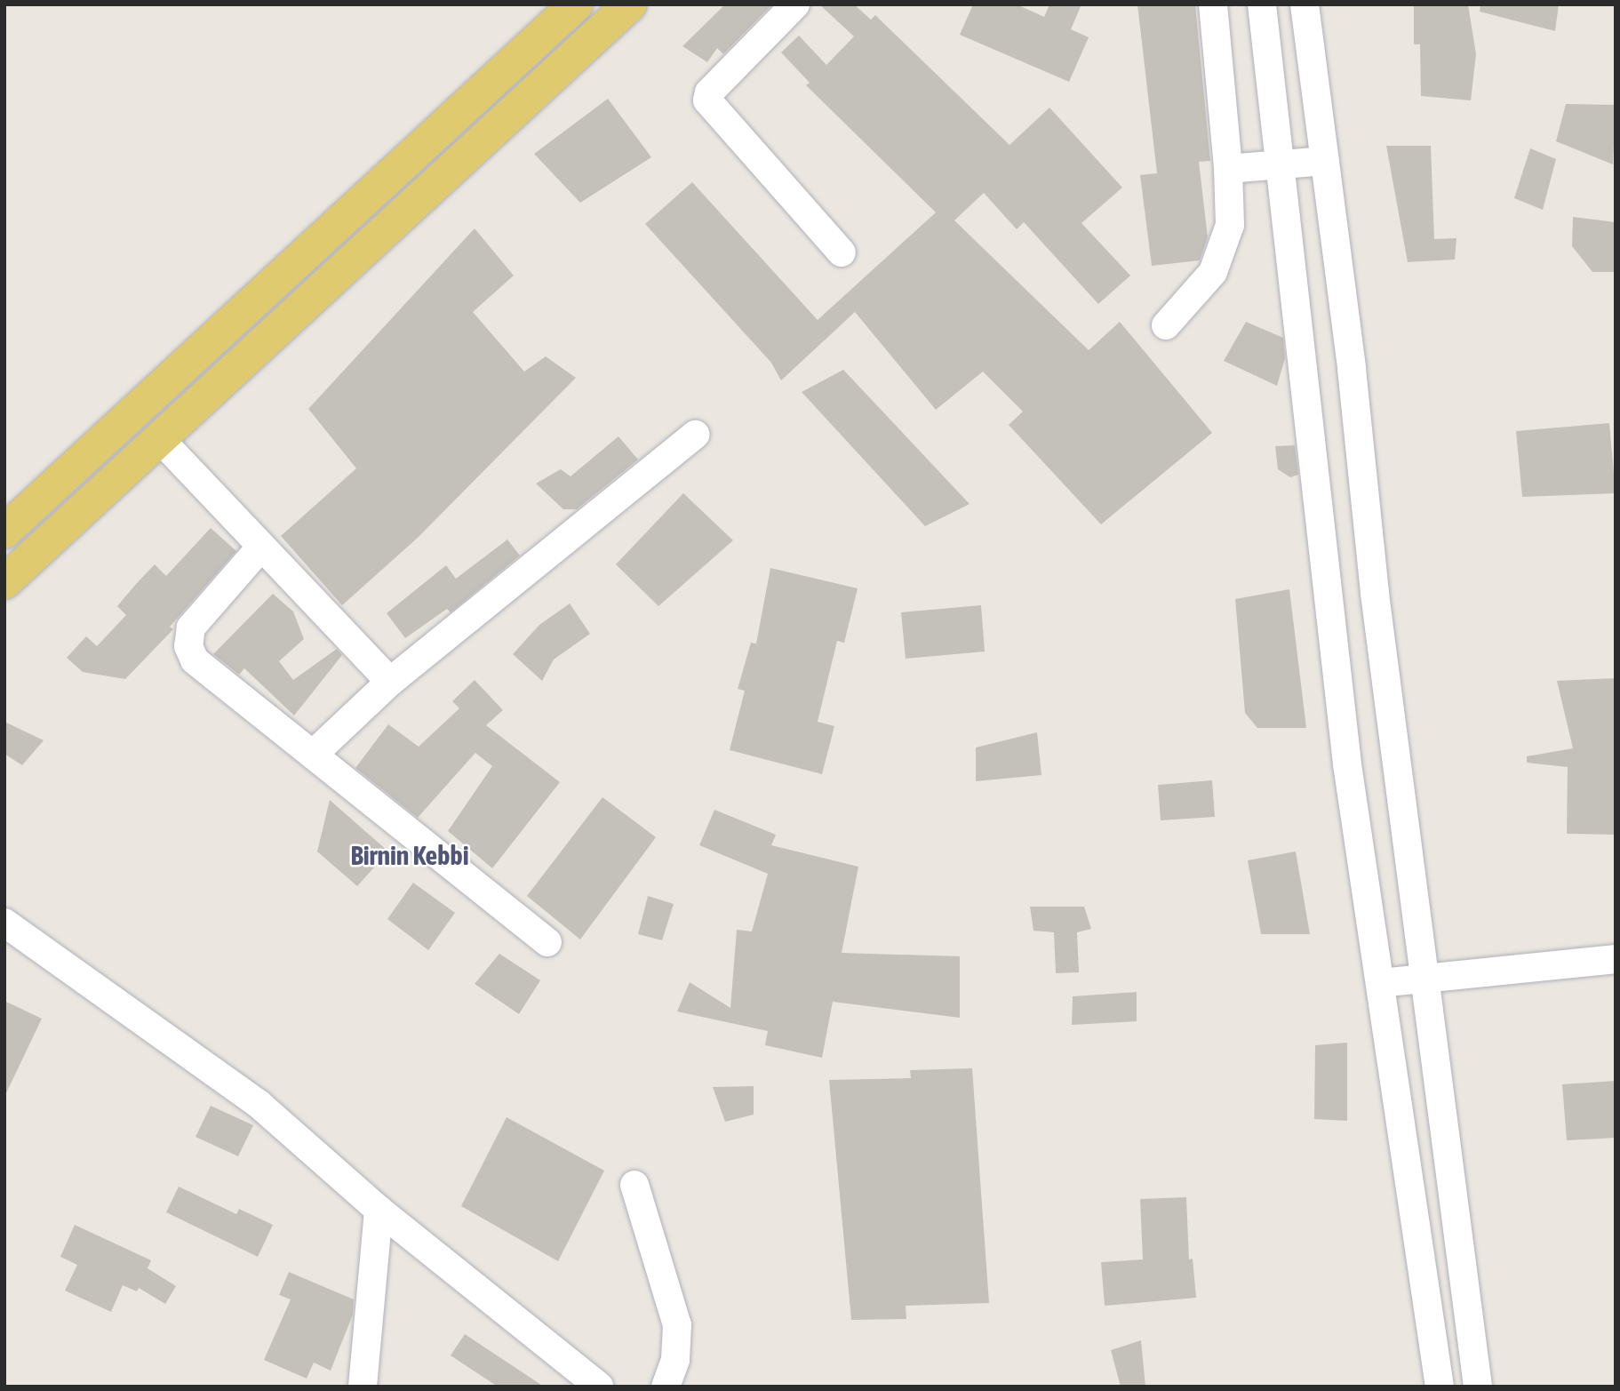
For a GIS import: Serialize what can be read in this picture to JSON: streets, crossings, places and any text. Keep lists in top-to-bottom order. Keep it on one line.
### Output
{"districts":["Birnin Kebbi"]}
